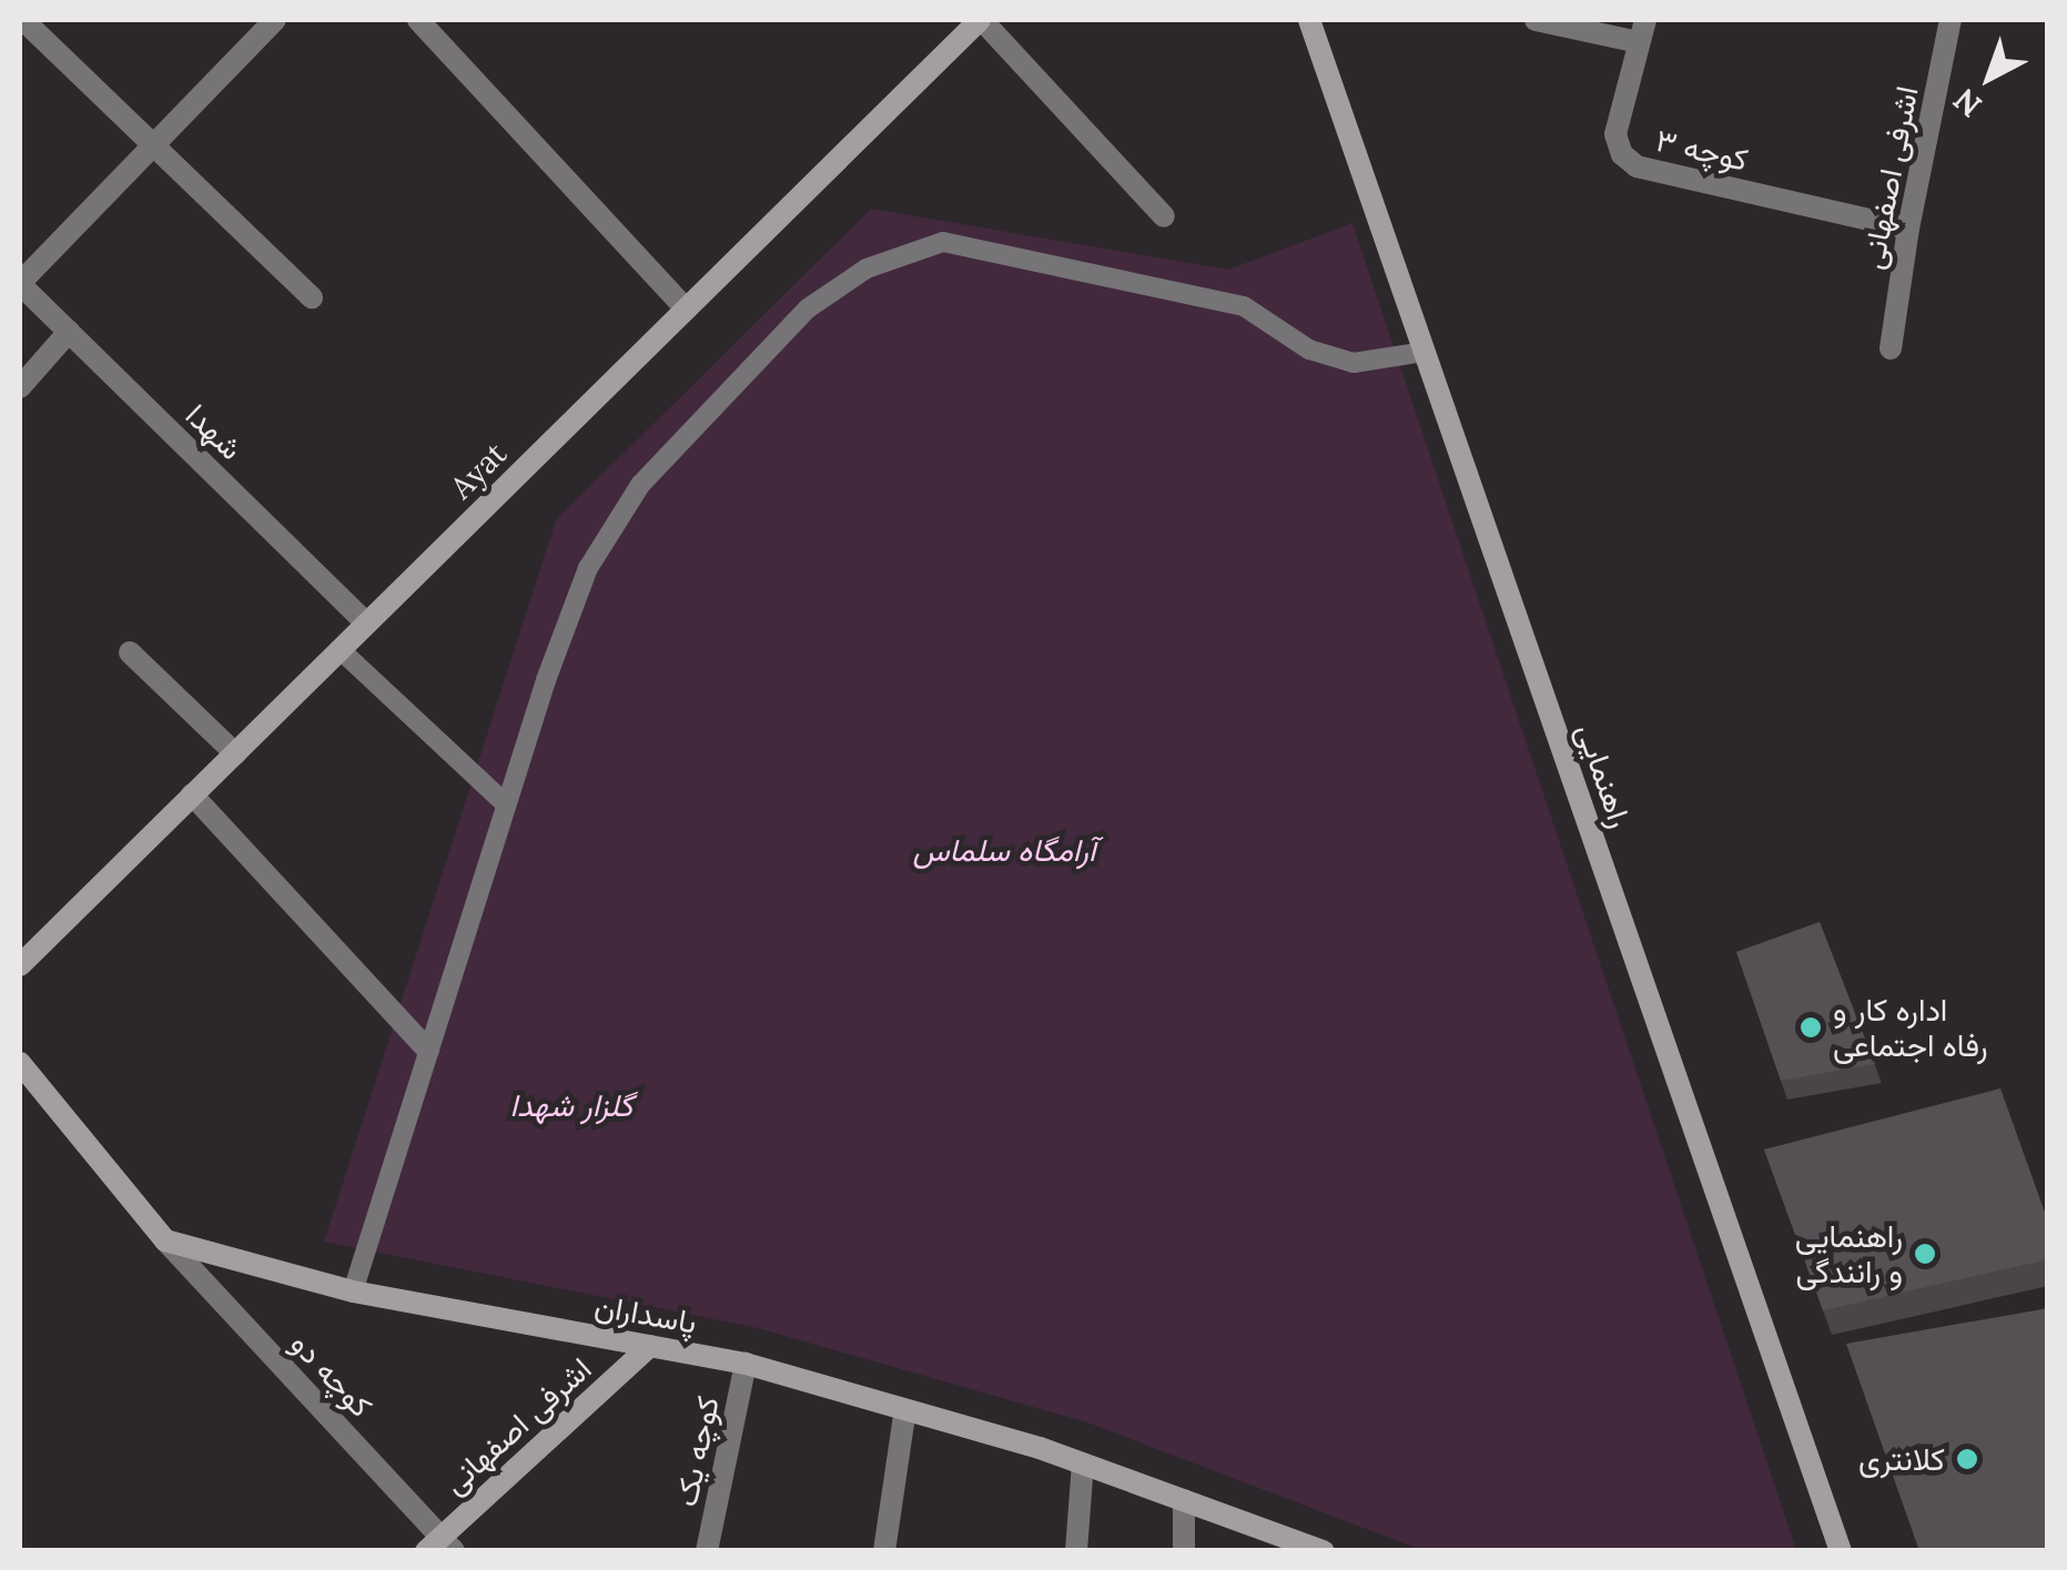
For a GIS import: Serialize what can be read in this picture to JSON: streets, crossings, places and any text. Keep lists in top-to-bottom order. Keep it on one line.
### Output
{"streets":{"street":["کوچه ۳","اشرفی اصفهانی","شهدا","Ayat","راهنمایی","پاسداران","کوچه دو","کوچه یک"]},"crossings":[["کوچه ۳","اشرفی اصفهانی"],["اشرفی اصفهانی","پاسداران"],["اشرفی اصفهانی","کوچه دو"],["شهدا","Ayat"],["پاسداران","کوچه دو"],["پاسداران","کوچه یک"]],"parks":["آرامگاه سلماس","گلزار شهدا"],"places":["اداره کار و رفاه اجتماعی","راهنمایی و رانندگی","کلانتری"],"north":"bottom left"}
